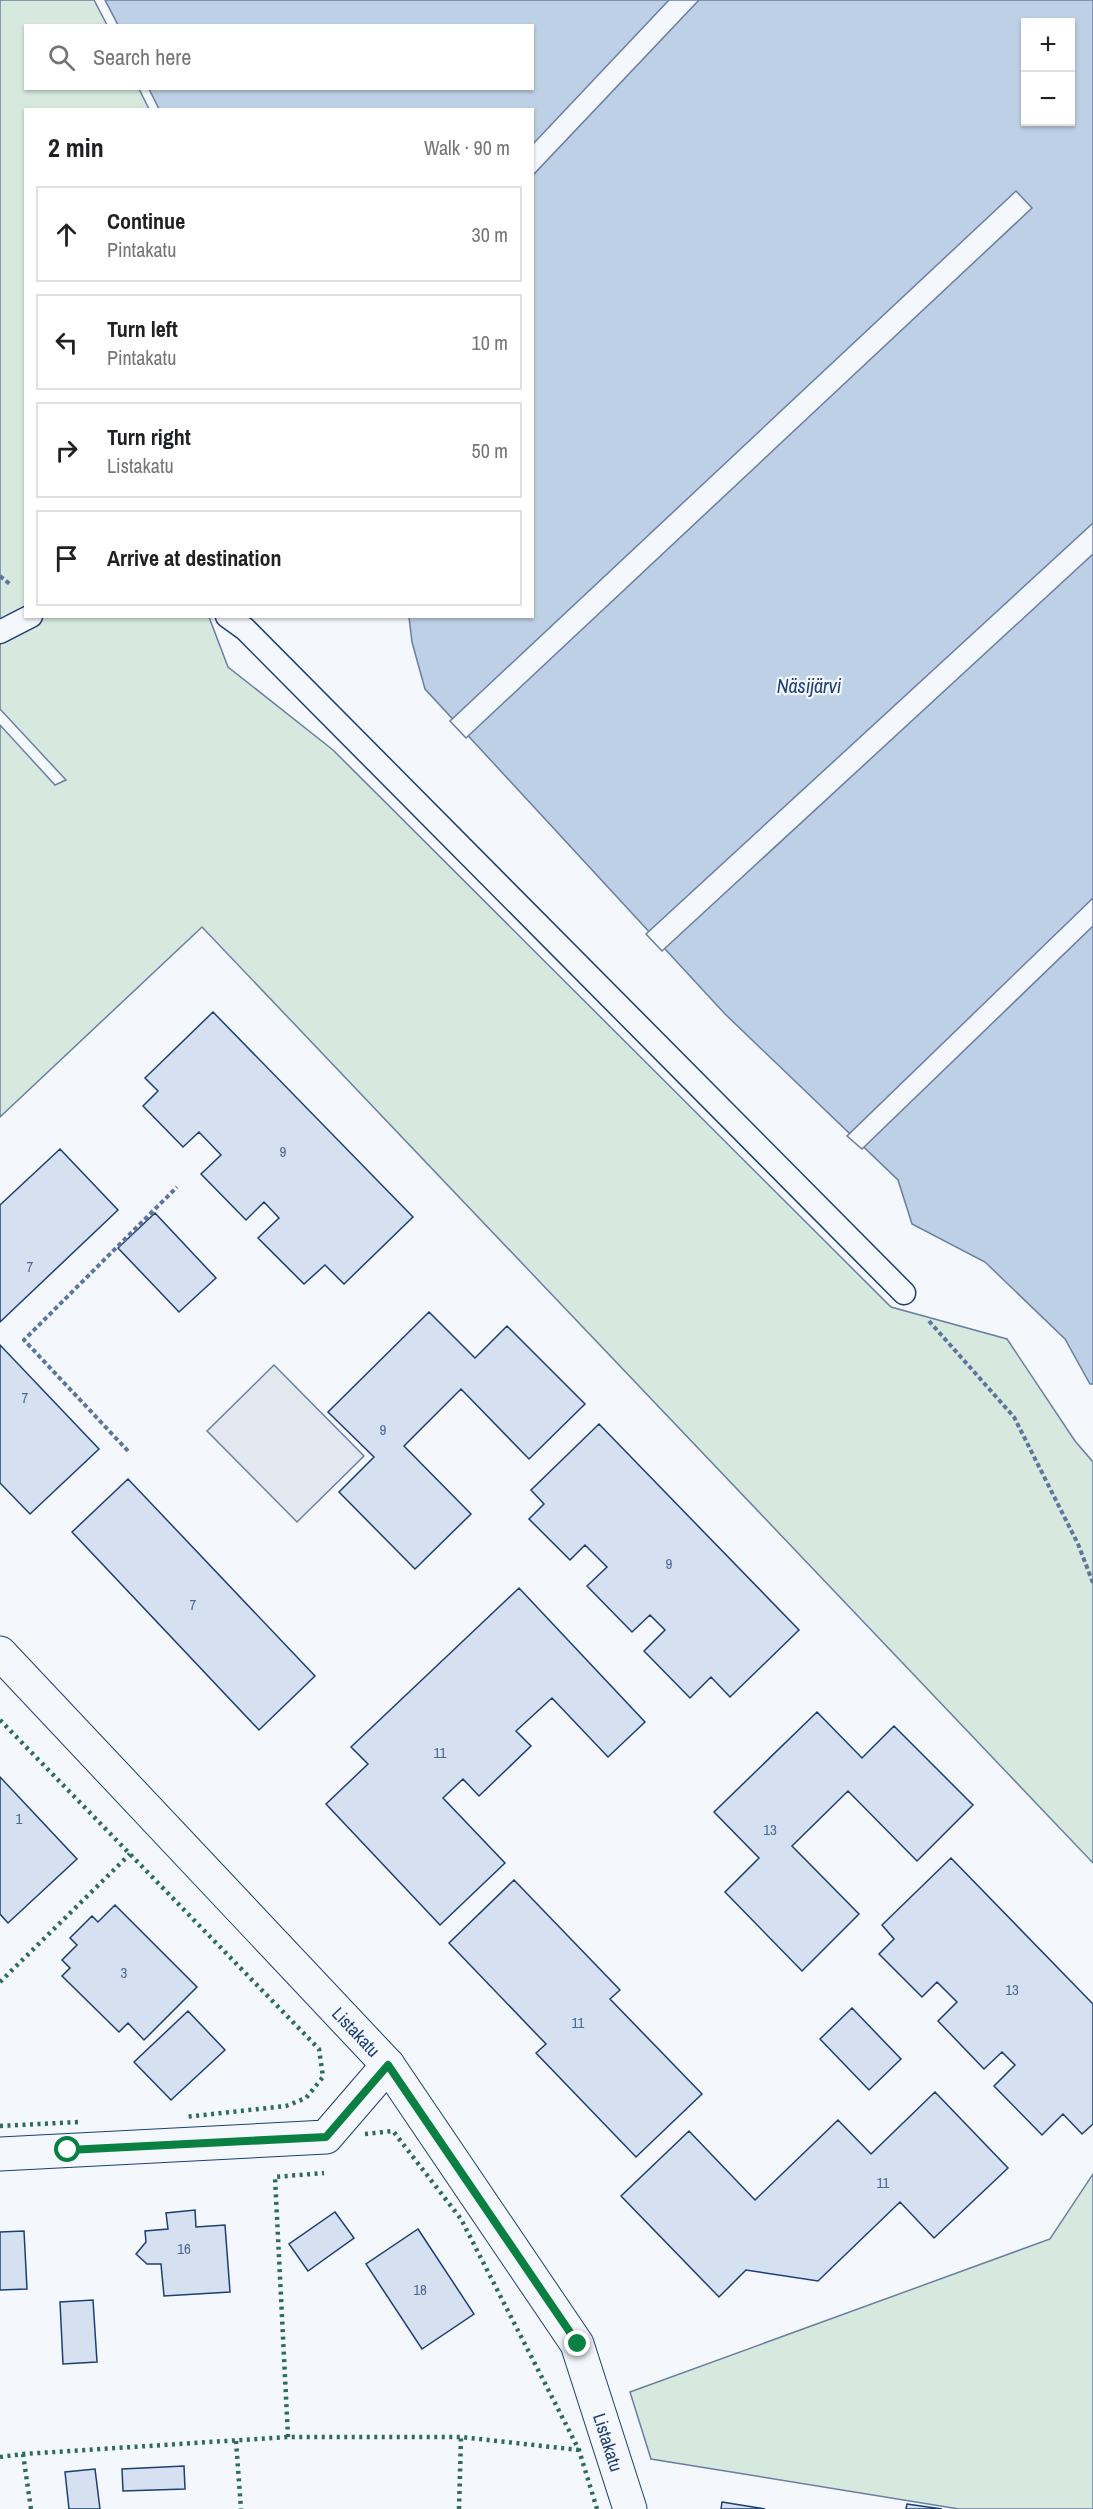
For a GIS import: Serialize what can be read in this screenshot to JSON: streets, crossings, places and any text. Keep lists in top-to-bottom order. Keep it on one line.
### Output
{"streets":{"street":["Listakatu"]},"water":["Näsijärvi"],"house_numbers":["9","7","7","9","9","7","11","1","13","3","13","11","11","16","18"],"page":{"map_buttons":["+","−"],"search":"Search here","heading":["2 min","Walk · 90 m"],"list":[["Continue","Pintakatu","30 m"],["Turn left","Pintakatu","10 m"],["Turn right","Listakatu","50 m"],"Arrive at destination"]}}
